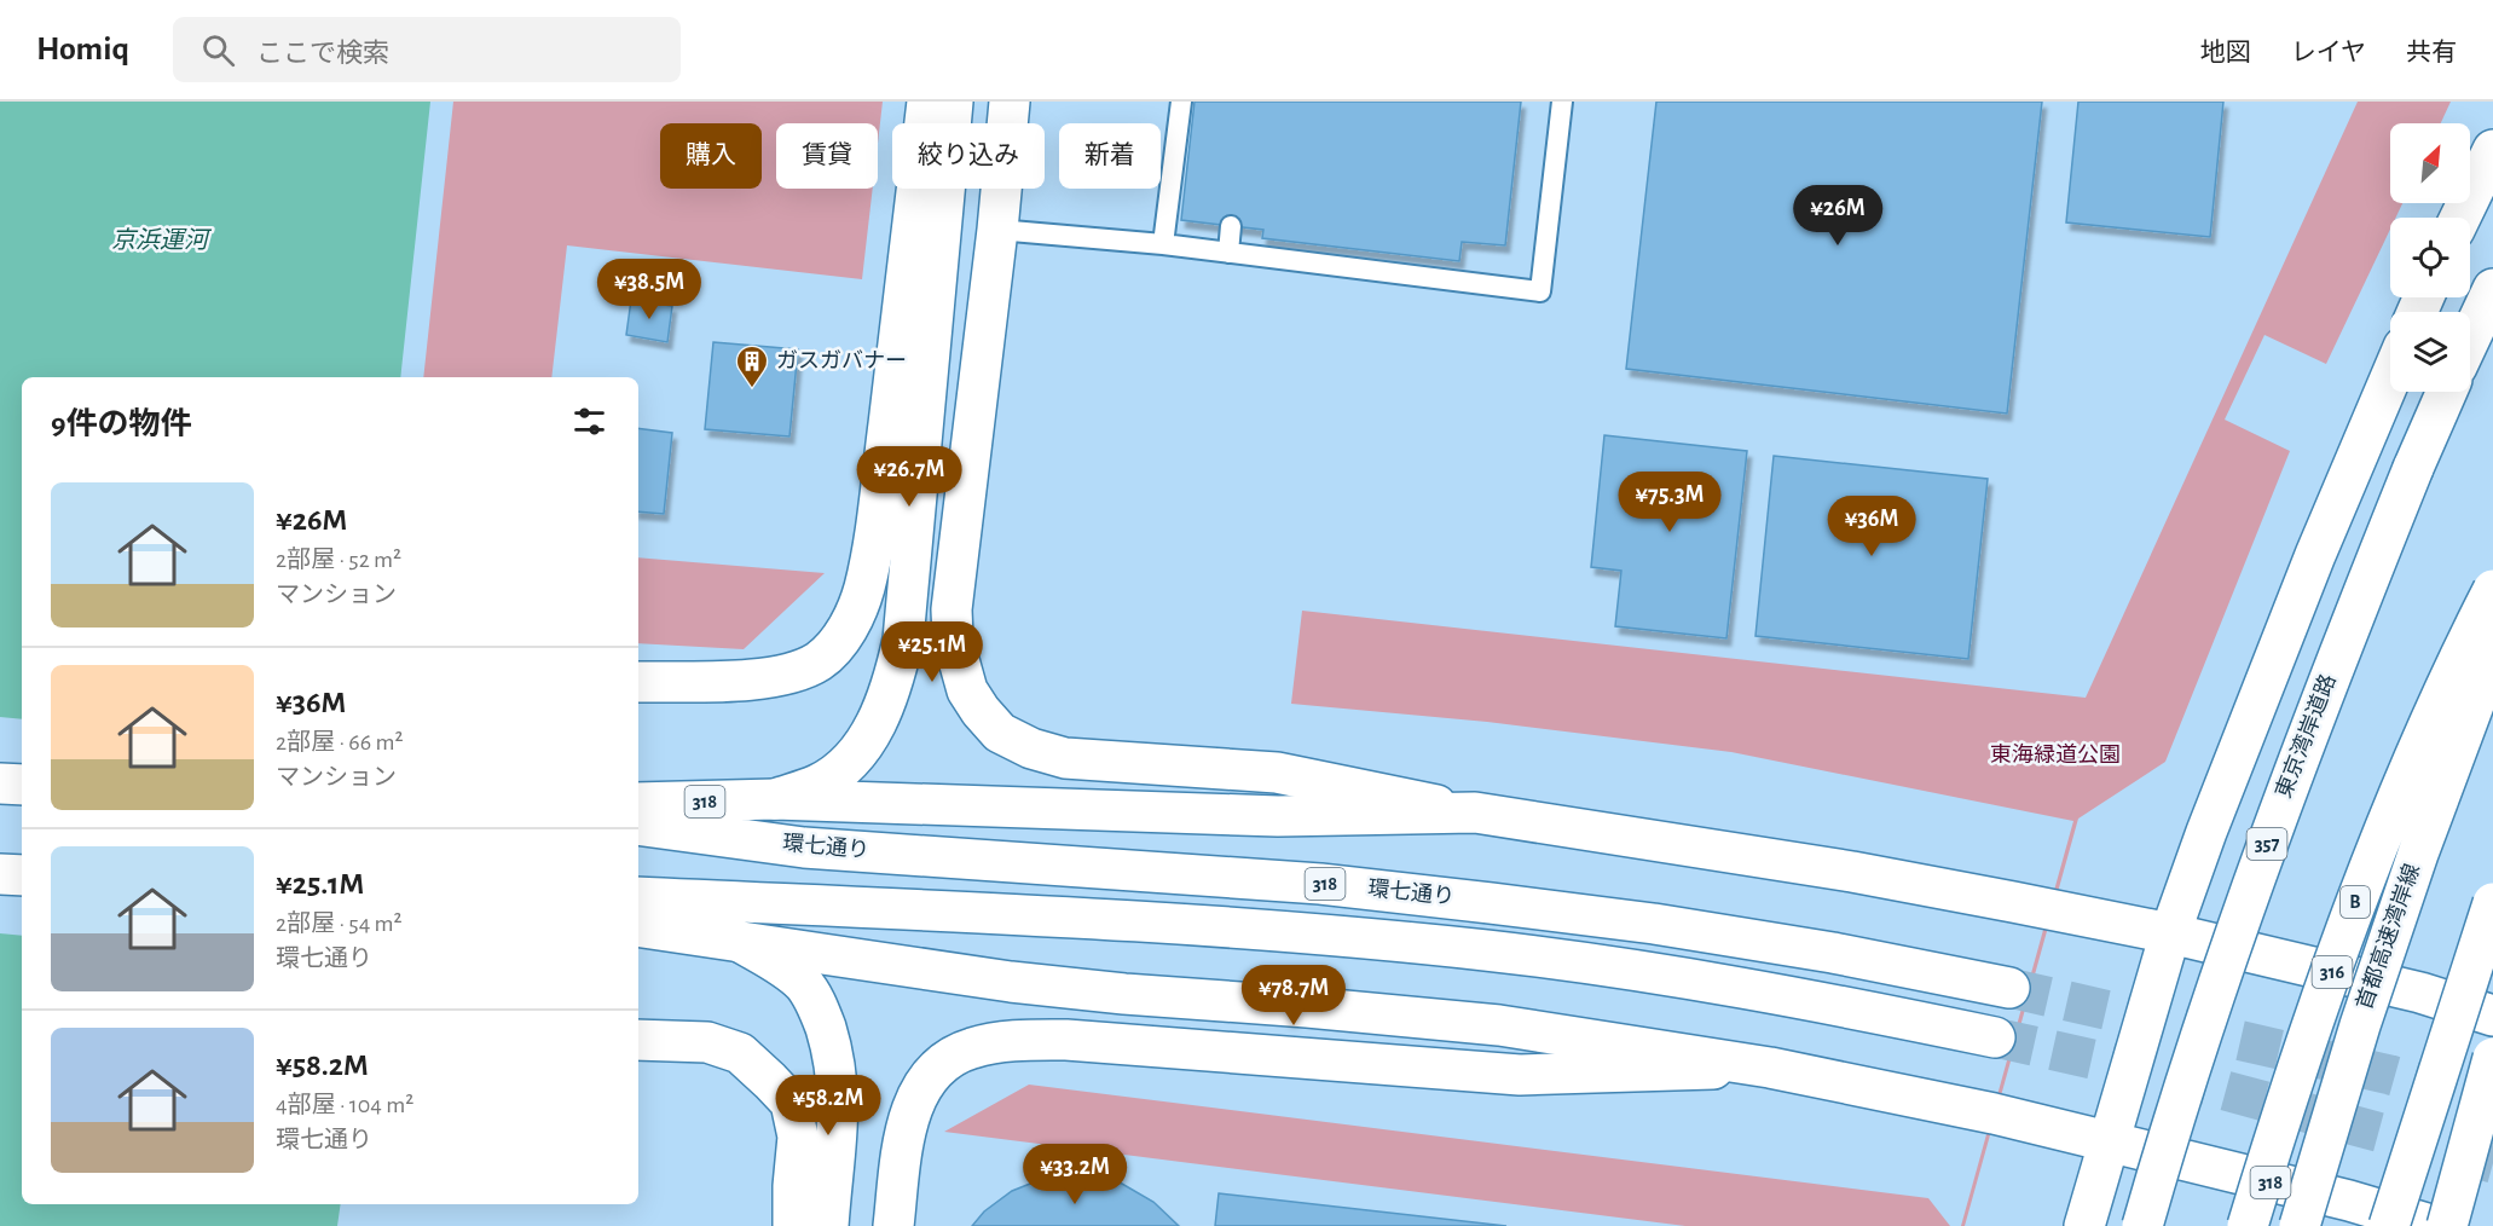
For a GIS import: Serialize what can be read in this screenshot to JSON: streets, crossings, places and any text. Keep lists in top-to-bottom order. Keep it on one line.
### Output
{"streets":{"main road":["東京湾岸道路","318","357","環七通り","B","首都高速湾岸線","316"]},"crossings":[["318","316"]],"water":["京浜運河"],"parks":["東海緑道公園"],"places":{"building":["ガスガバナー"]},"north":"top right","page":{"header":"Homiq","search":"ここで検索","nav":["地図","レイヤ","共有"],"chip":["購入","賃貸","絞り込み","新着"],"price":["¥26M","¥38.5M","¥26.7M","¥75.3M","¥36M","¥25.1M","¥78.7M","¥58.2M","¥33.2M"],"heading":"9件の物件","list":[{"name":"¥26M","note":"2部屋 · 52 m² · マンション"},{"name":"¥36M","note":"2部屋 · 66 m² · マンション"},{"name":"¥25.1M","note":"2部屋 · 54 m² · 環七通り"},{"name":"¥58.2M","note":"4部屋 · 104 m² · 環七通り"}]}}
